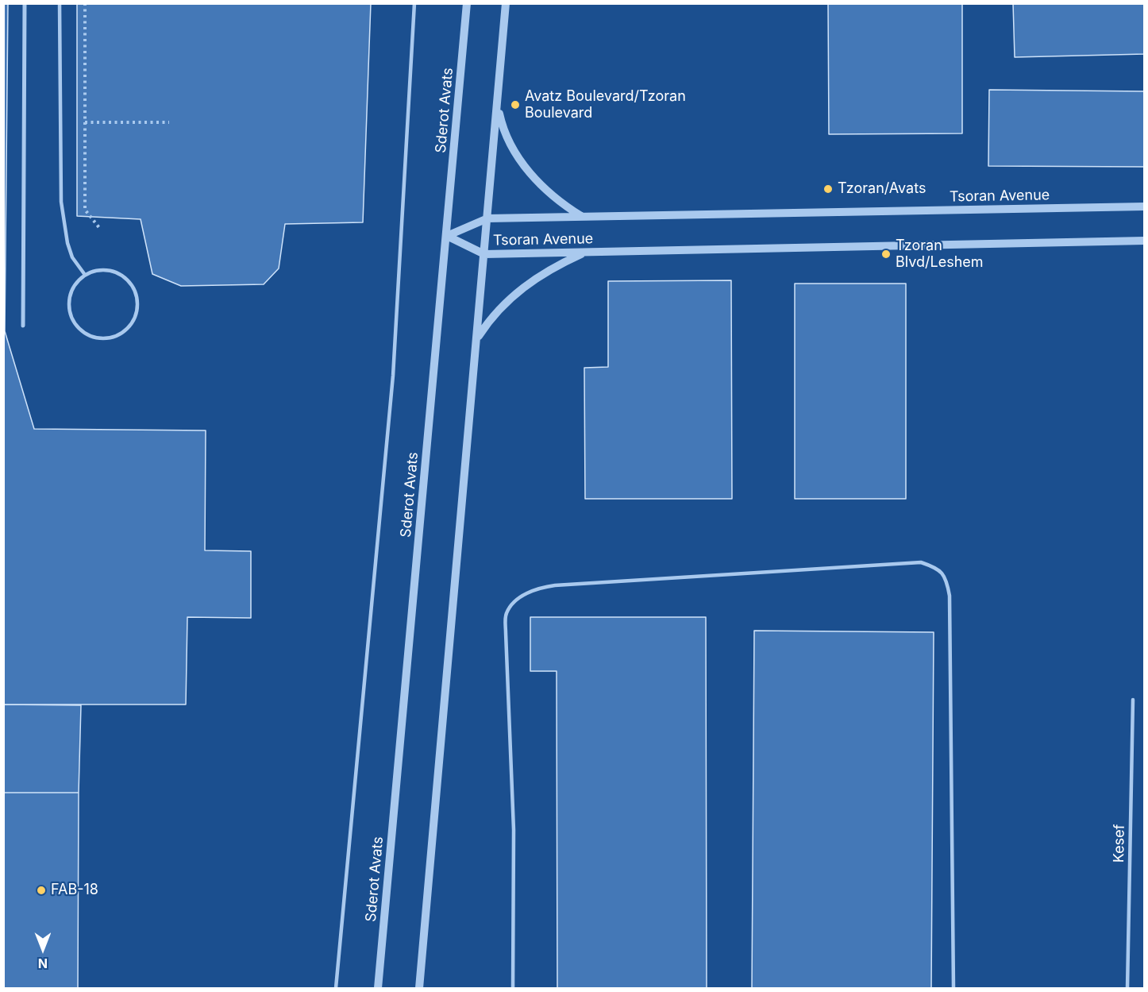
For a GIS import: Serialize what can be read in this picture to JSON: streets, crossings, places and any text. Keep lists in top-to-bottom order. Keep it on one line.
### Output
{"streets":{"street":["Sderot Avats","Tsoran Avenue"],"lane":["Kesef"]},"crossings":[["Sderot Avats","Tsoran Avenue"]],"places":["Avatz Boulevard/Tzoran Boulevard","Tzoran/Avats","Tzoran Blvd/Leshem","FAB-18"],"north":"bottom"}
